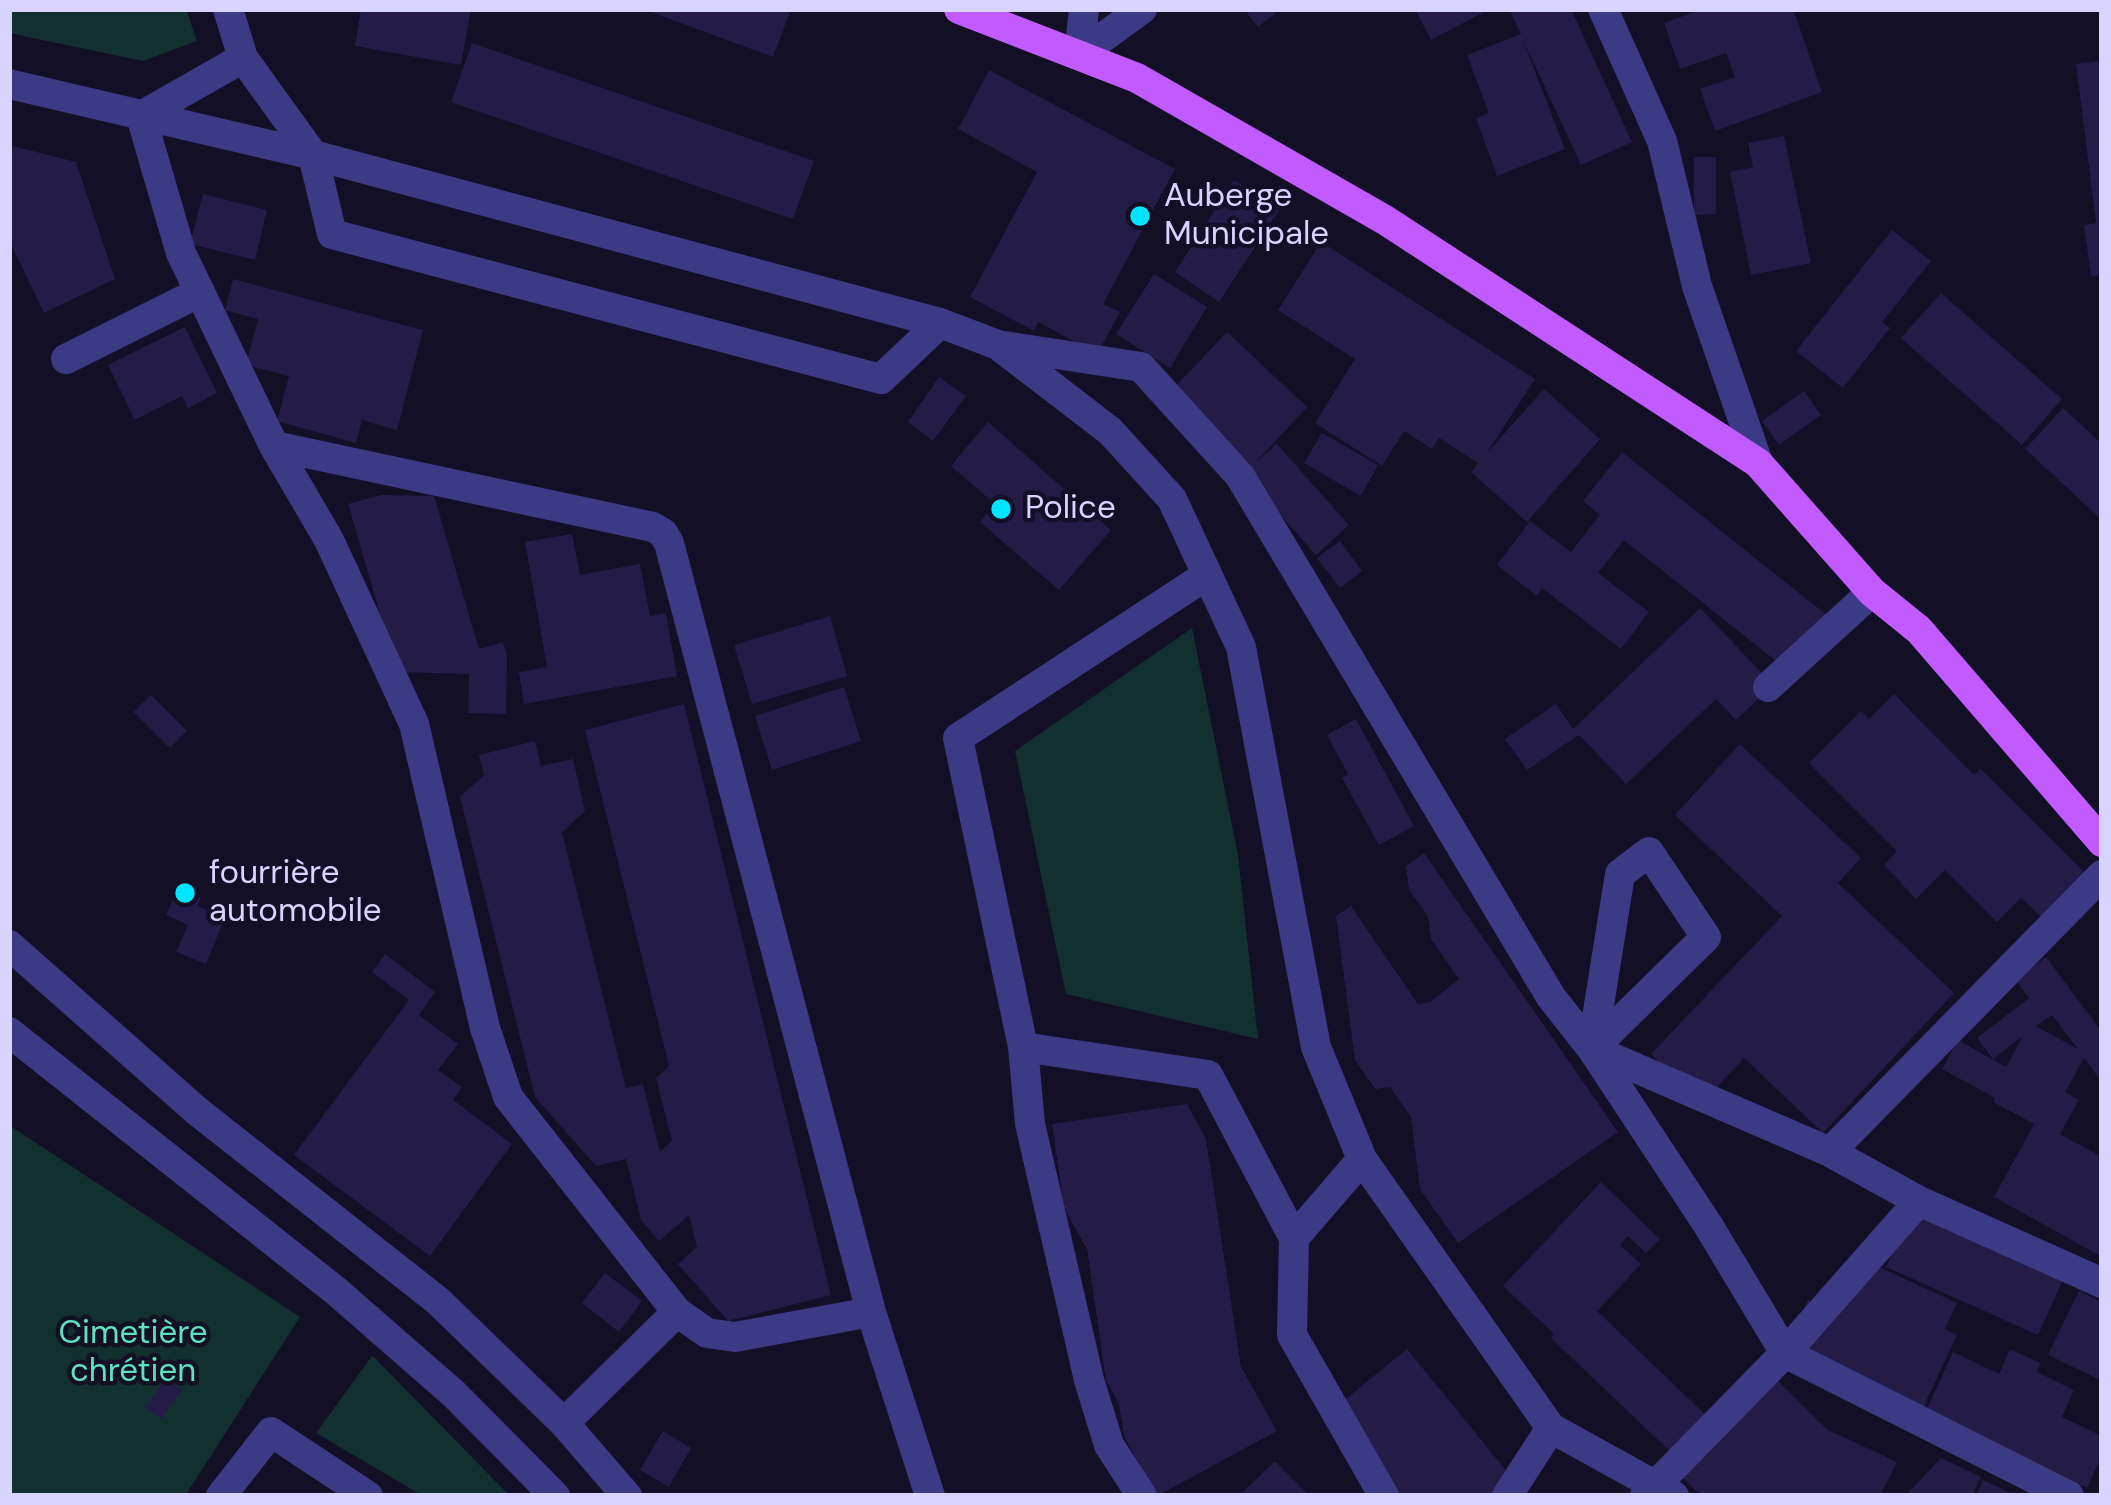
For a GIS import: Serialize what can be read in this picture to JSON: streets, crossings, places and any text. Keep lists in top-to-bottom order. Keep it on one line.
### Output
{"parks":["Cimetière chrétien"],"places":["Auberge Municipale","Police","fourrière automobile"]}
